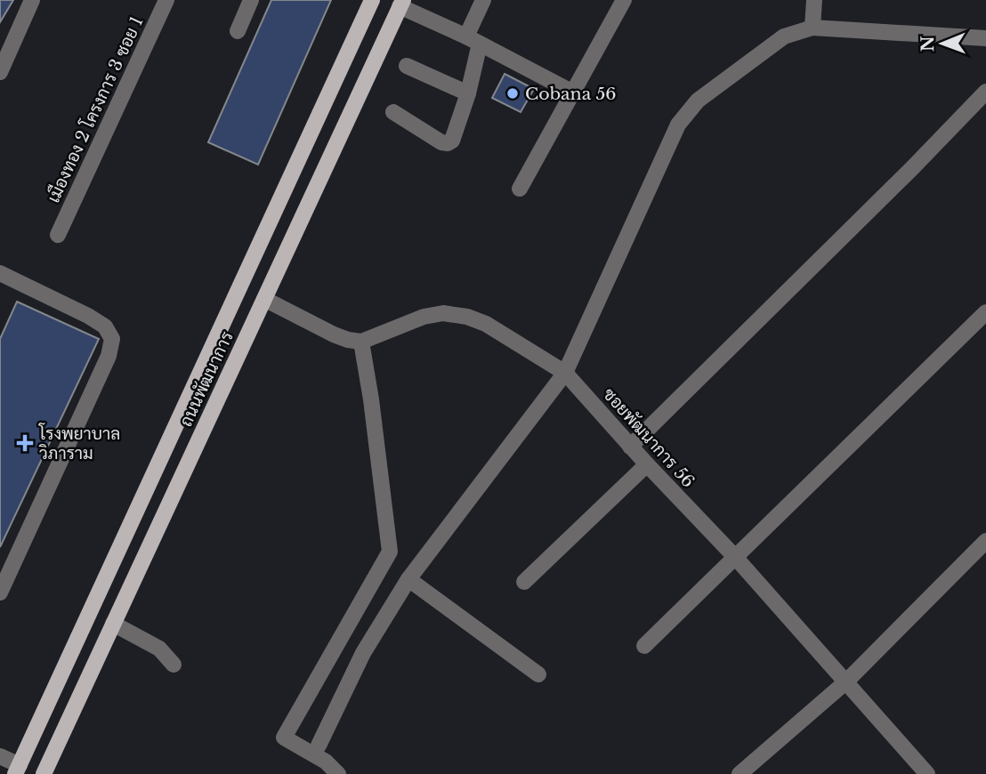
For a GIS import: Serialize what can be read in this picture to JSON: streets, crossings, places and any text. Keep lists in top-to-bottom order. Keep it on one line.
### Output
{"streets":{"main road":["ถนนพัฒนาการ"],"street":["เมืองทอง 2 โครงการ 3 ซอย 1","ซอยพัฒนาการ 56"]},"places":{"other":["Cobana 56"],"health":["โรงพยาบาล วิภาราม"]},"north":"left"}
